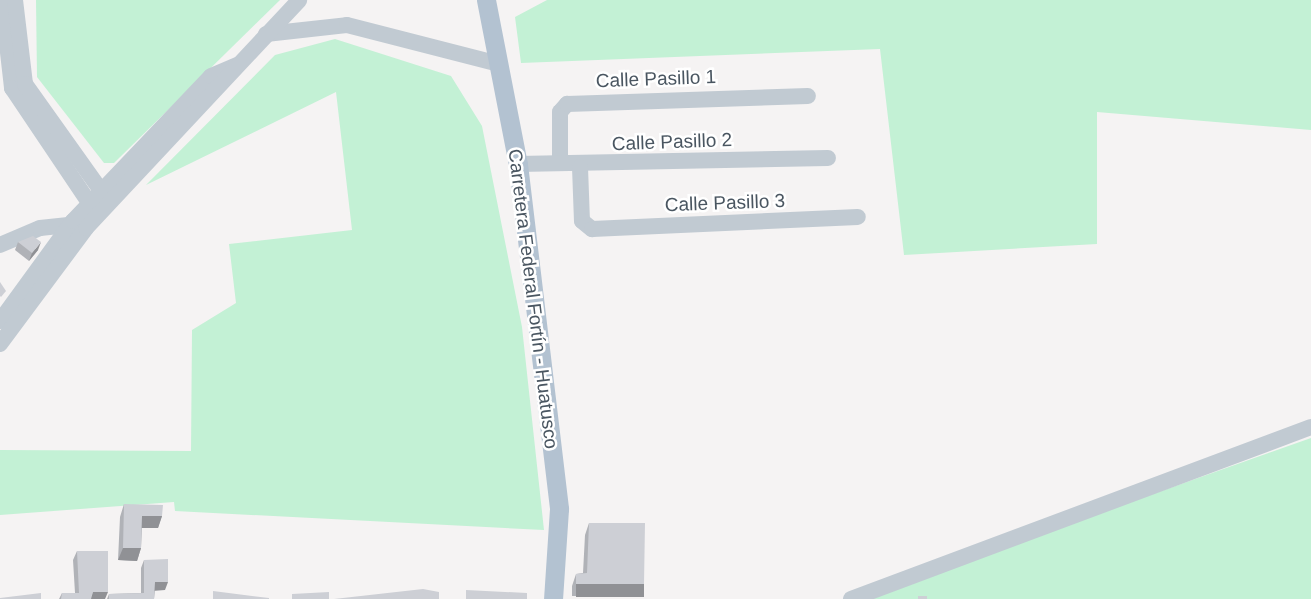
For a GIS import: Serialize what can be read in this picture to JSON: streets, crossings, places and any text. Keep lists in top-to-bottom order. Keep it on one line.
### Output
{"streets":{"main road":["Carretera Federal Fortín - Huatusco"],"street":["Calle Pasillo 1","Calle Pasillo 2","Calle Pasillo 3"]},"crossings":[["Calle Pasillo 1","Calle Pasillo 2"],["Calle Pasillo 2","Calle Pasillo 3"],["Calle Pasillo 2","Carretera Federal Fortín - Huatusco"]]}
